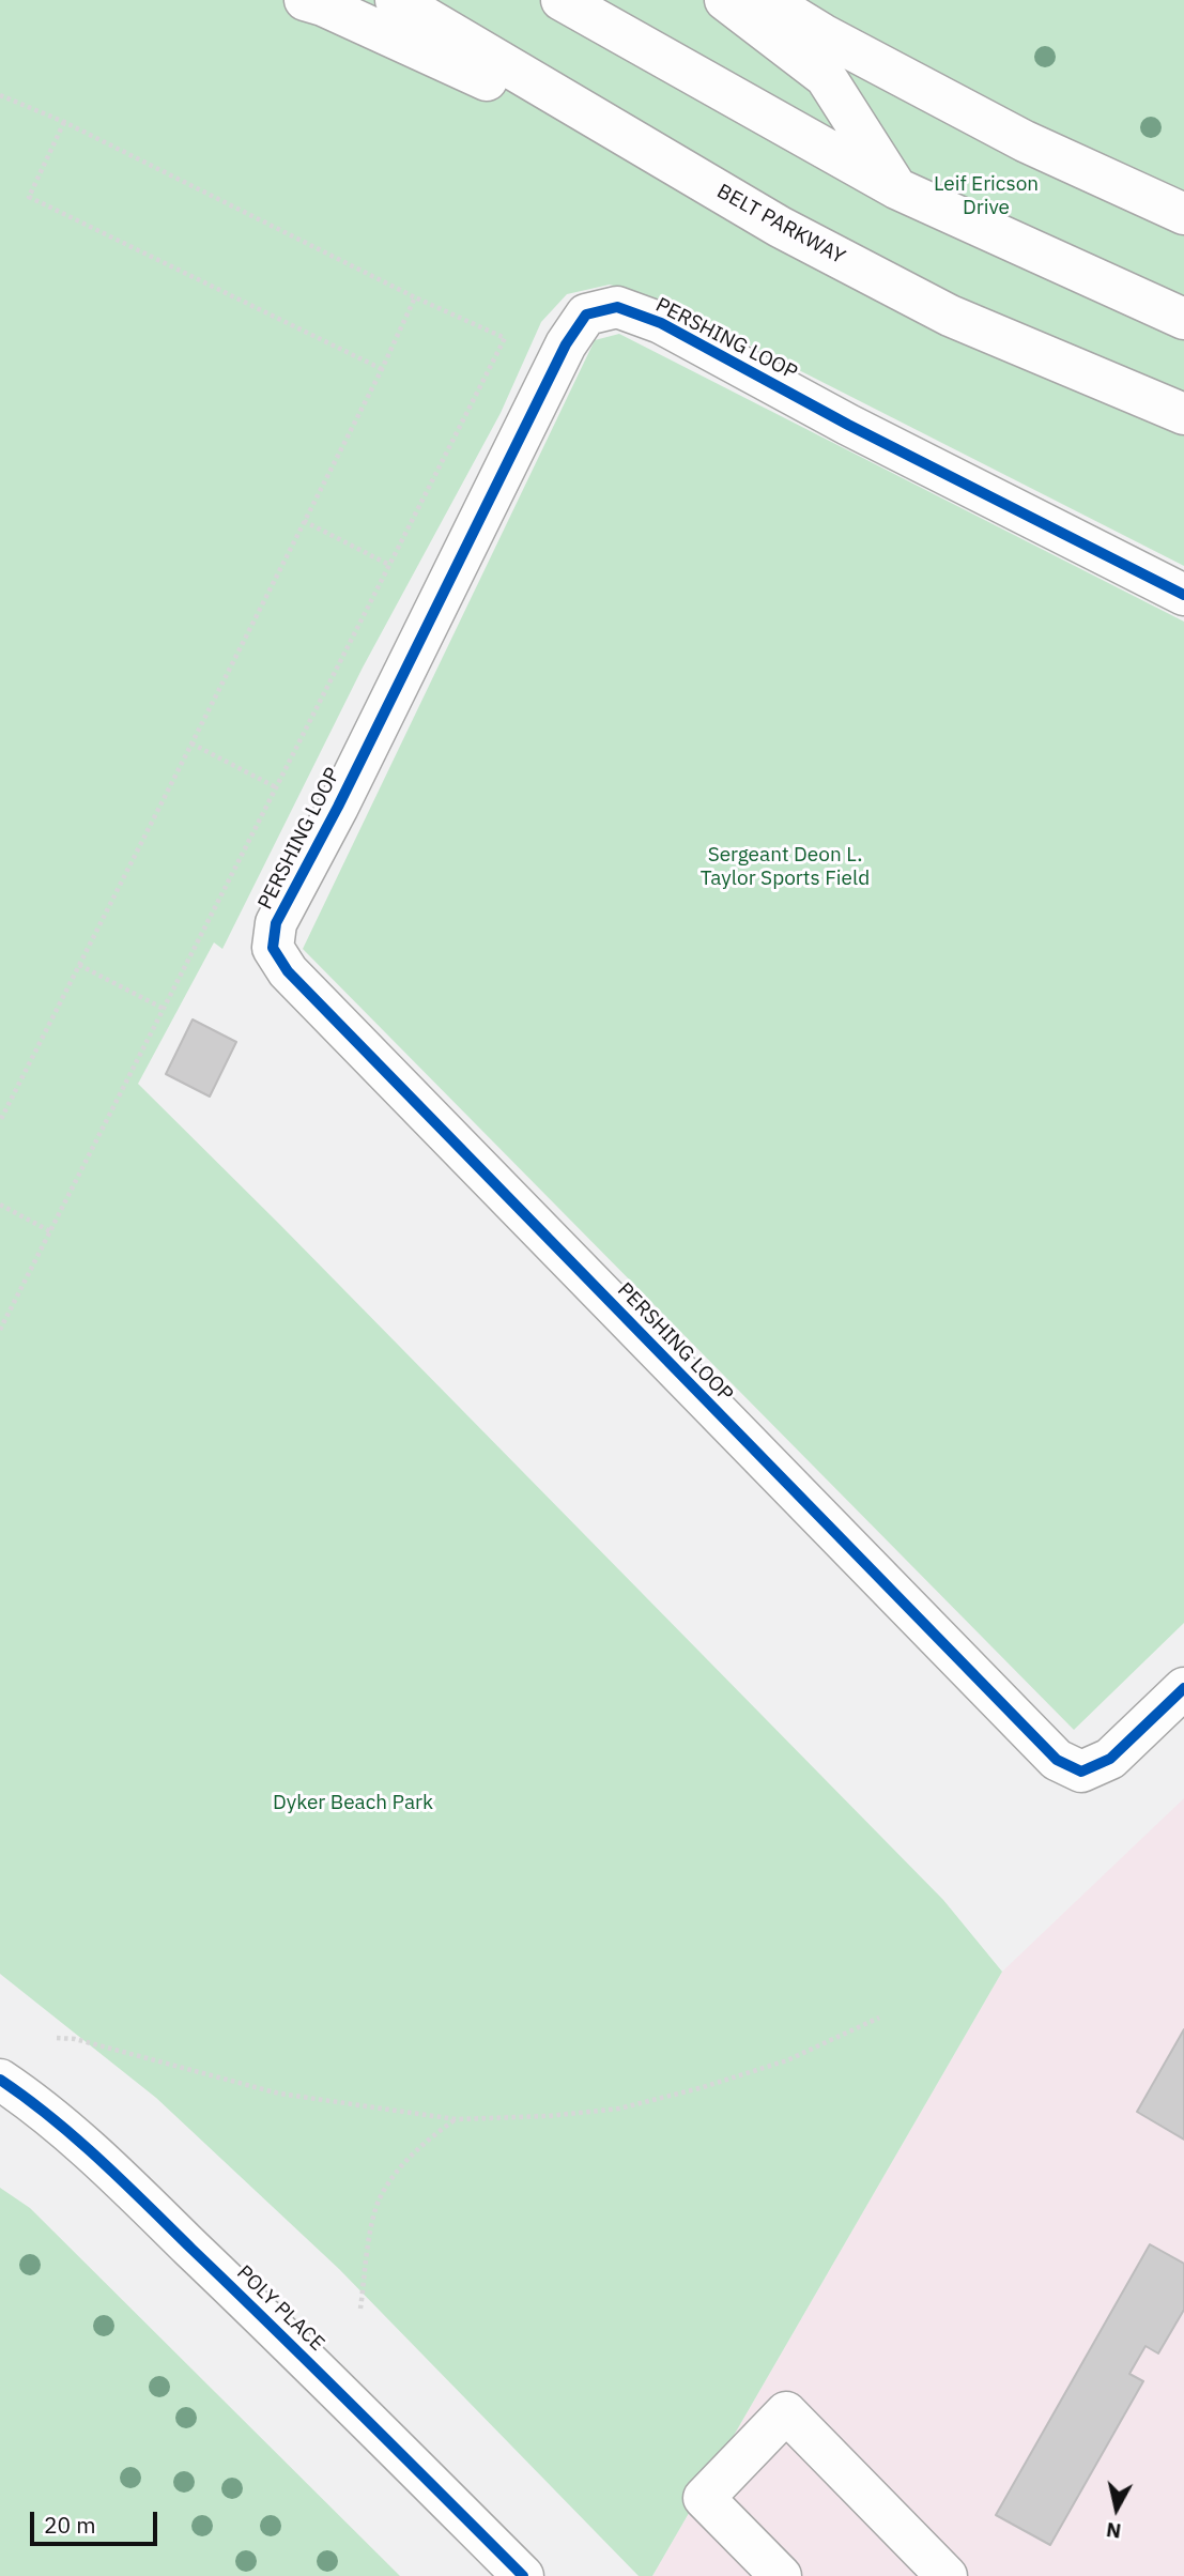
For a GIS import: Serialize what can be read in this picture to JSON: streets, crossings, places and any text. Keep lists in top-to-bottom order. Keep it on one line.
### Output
{"streets":{"main road":["BELT PARKWAY","PERSHING LOOP","POLY PLACE"]},"parks":["Leif Ericson Drive","Sergeant Deon L. Taylor Sports Field","Dyker Beach Park"],"scale_bar":"20 m","north":"bottom"}
